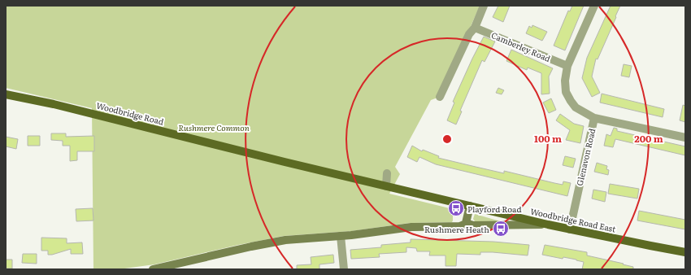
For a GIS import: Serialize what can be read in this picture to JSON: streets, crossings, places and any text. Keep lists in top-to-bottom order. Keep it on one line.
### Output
{"streets":{"main road":["Woodbridge Road","Woodbridge Road East"],"street":["Camberley Road","Glenavon Road"]},"crossings":[["Camberley Road","Glenavon Road"],["Woodbridge Road","Woodbridge Road East"],["Glenavon Road","Woodbridge Road East"]],"parks":["Rushmere Common"],"places":{"bus stop":["Playford Road","Rushmere Heath"]},"rings":["100 m","200 m"]}
